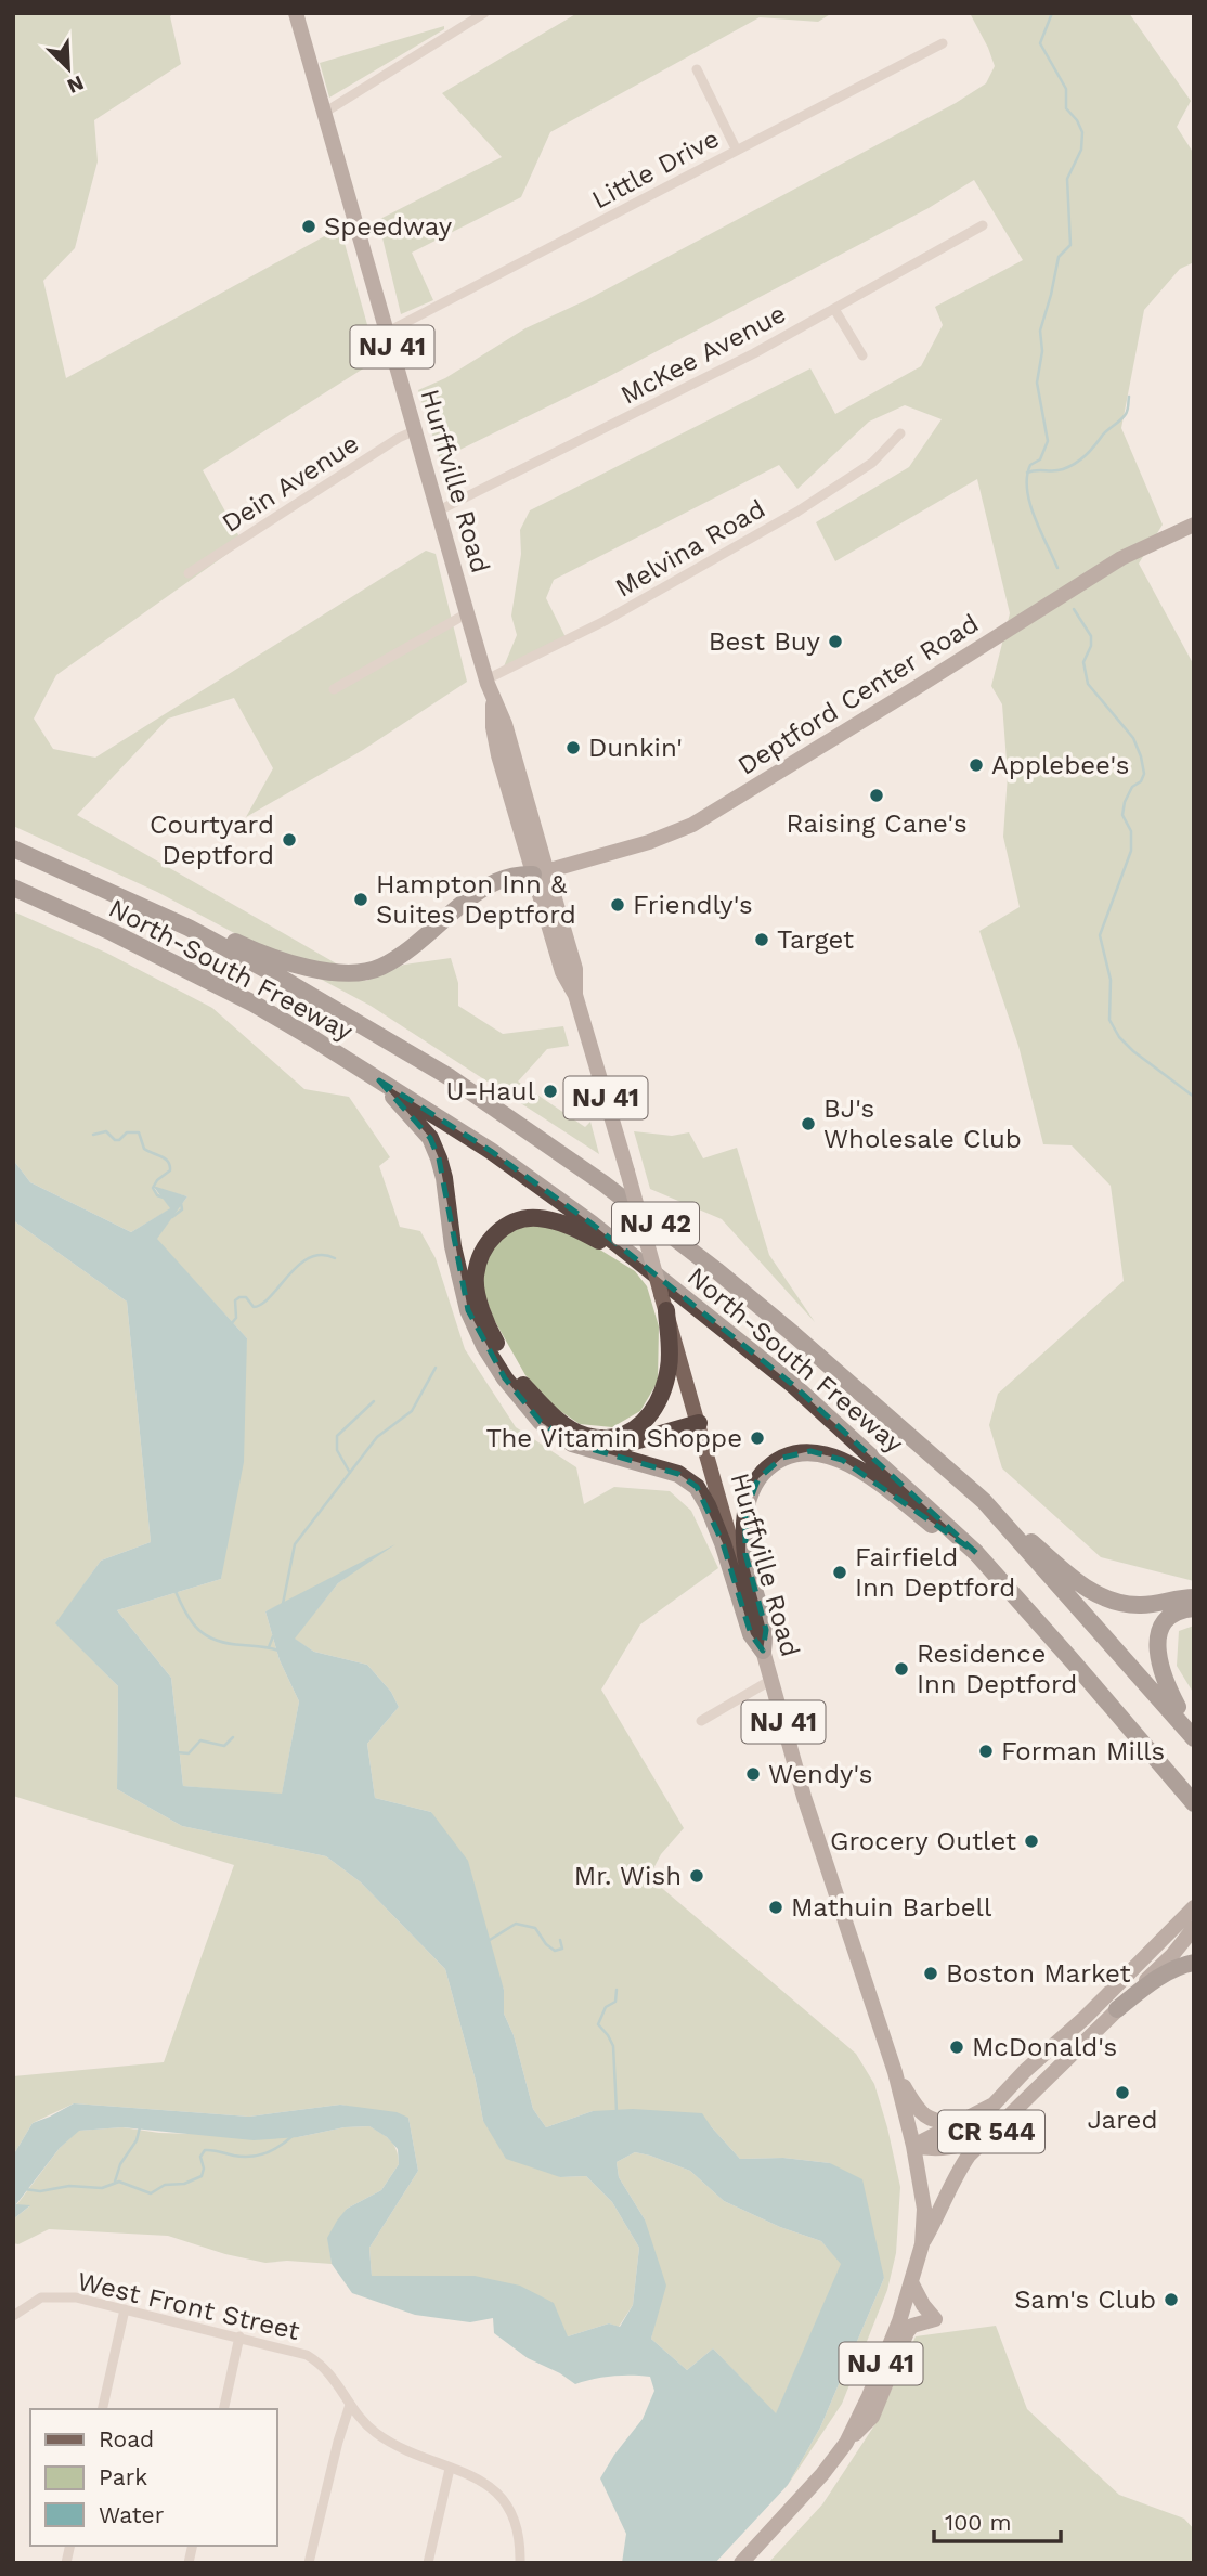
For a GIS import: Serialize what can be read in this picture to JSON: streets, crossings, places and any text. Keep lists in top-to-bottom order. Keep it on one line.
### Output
{"streets":{"highway":["North-South Freeway","NJ 42"],"main road":["NJ 41","Hurffville Road","Deptford Center Road","CR 544"],"street":["Little Drive","McKee Avenue","Dein Avenue","Melvina Road","West Front Street"]},"crossings":[["Little Drive","Hurffville Road"],["NJ 41","Hurffville Road"],["NJ 41","CR 544"],["McKee Avenue","Hurffville Road"],["Hurffville Road","Dein Avenue"],["Hurffville Road","Melvina Road"],["Hurffville Road","Deptford Center Road"],["Hurffville Road","CR 544"]],"places":["Speedway","Best Buy","Dunkin'","Applebee's","Raising Cane's","Courtyard Deptford","Hampton Inn & Suites Deptford","Friendly's","Target","U-Haul","BJ's Wholesale Club","The Vitamin Shoppe","Fairfield Inn Deptford","Residence Inn Deptford","Forman Mills","Wendy's","Grocery Outlet","Mr. Wish","Mathuin Barbell","Boston Market","McDonald's","Jared","Sam's Club"],"legend":["Road","Park","Water"],"scale_bar":"100 m","north":"bottom right"}
